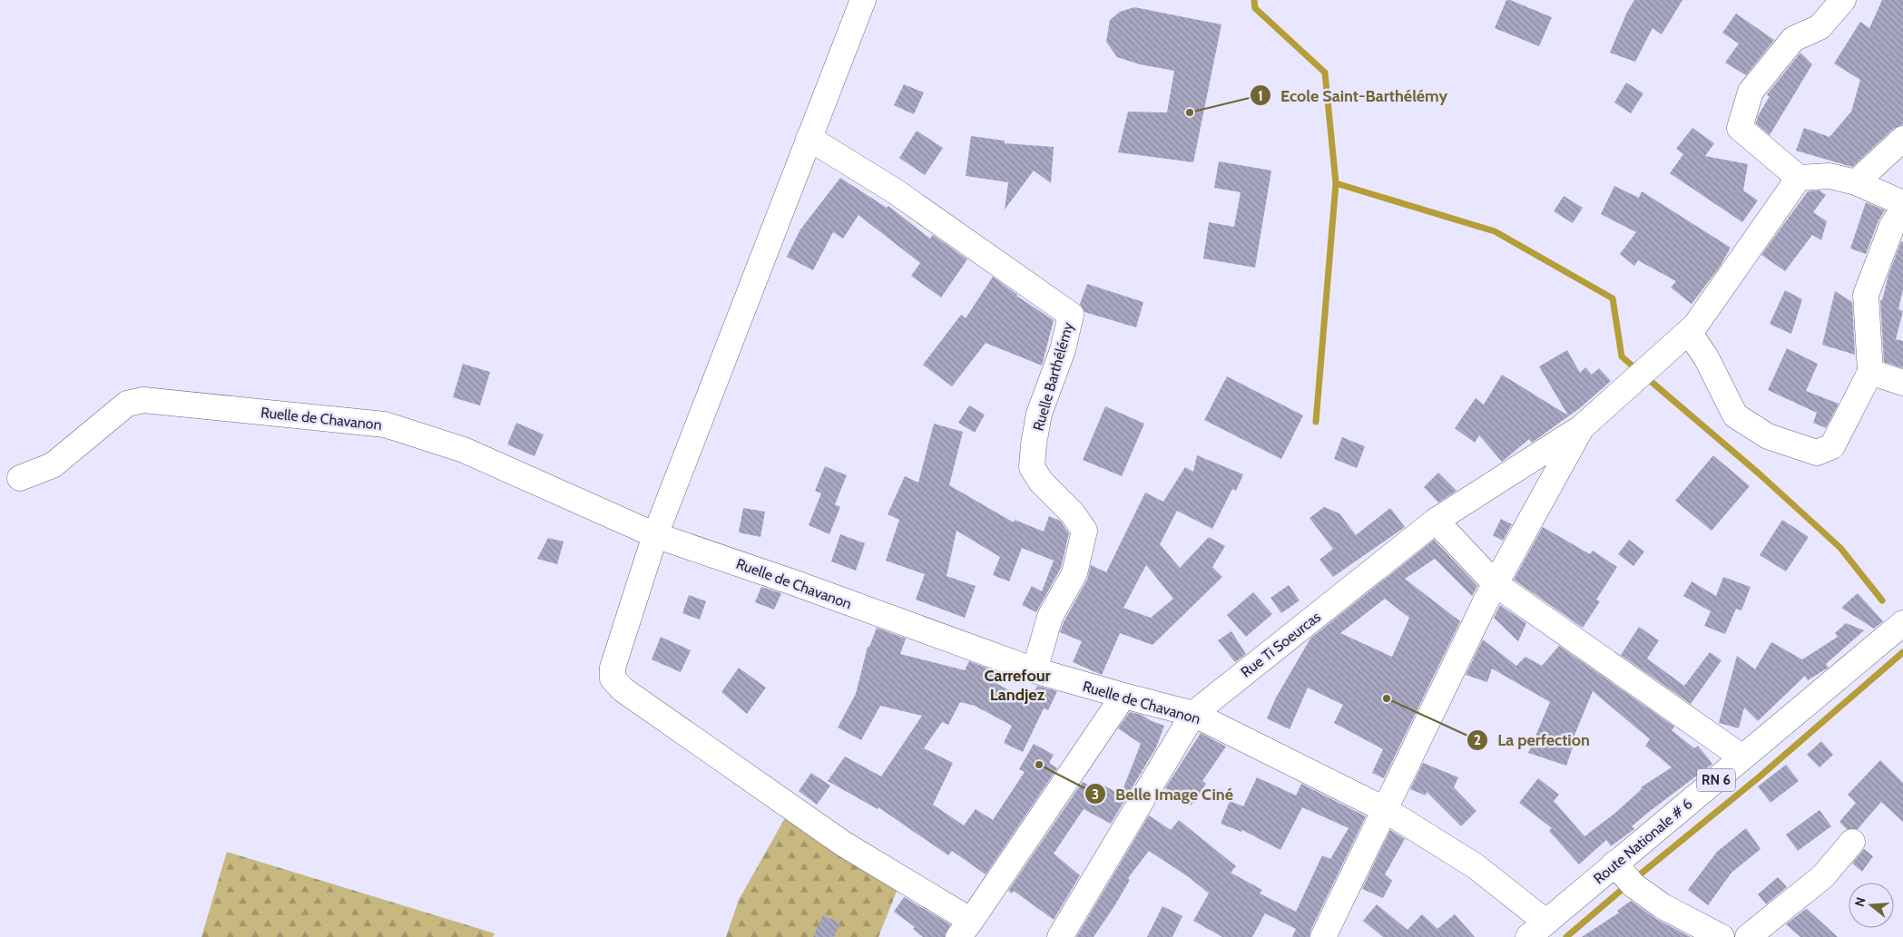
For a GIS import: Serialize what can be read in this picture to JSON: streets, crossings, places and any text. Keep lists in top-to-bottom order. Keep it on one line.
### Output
{"streets":{"street":["Ruelle Barthélémy","Ruelle de Chavanon","Rue Ti Soeurcas","RN 6","Route Nationale # 6"]},"crossings":[["Ruelle Barthélémy","Ruelle de Chavanon"],["Ruelle de Chavanon","Rue Ti Soeurcas"],["Ruelle de Chavanon","Route Nationale # 6"]],"districts":["Carrefour Landjez"],"places":["Ecole Saint-Barthélémy","La perfection","Belle Image Ciné"],"north":"left"}
